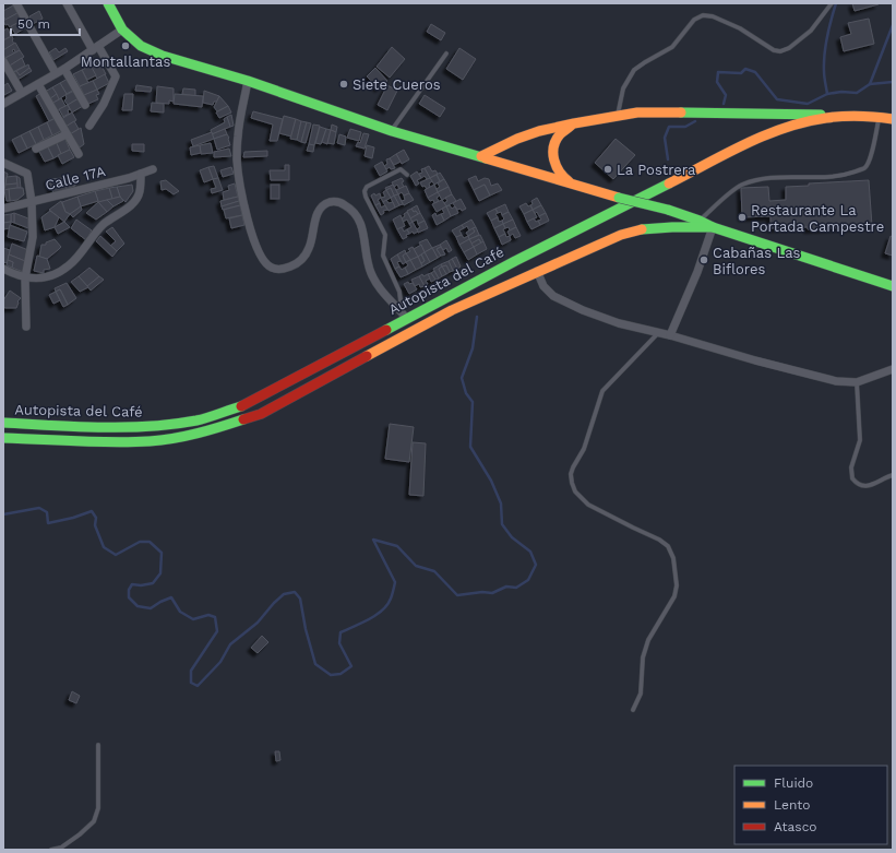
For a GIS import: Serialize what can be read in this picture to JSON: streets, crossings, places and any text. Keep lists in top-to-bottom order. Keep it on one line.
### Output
{"streets":{"main road":["Autopista del Café"],"street":["Calle 17A"]},"places":["Montallantas","Siete Cueros","La Postrera","Restaurante La Portada Campestre","Cabañas Las Biflores"],"legend":["Fluido","Lento","Atasco"],"scale_bar":"50 m"}
